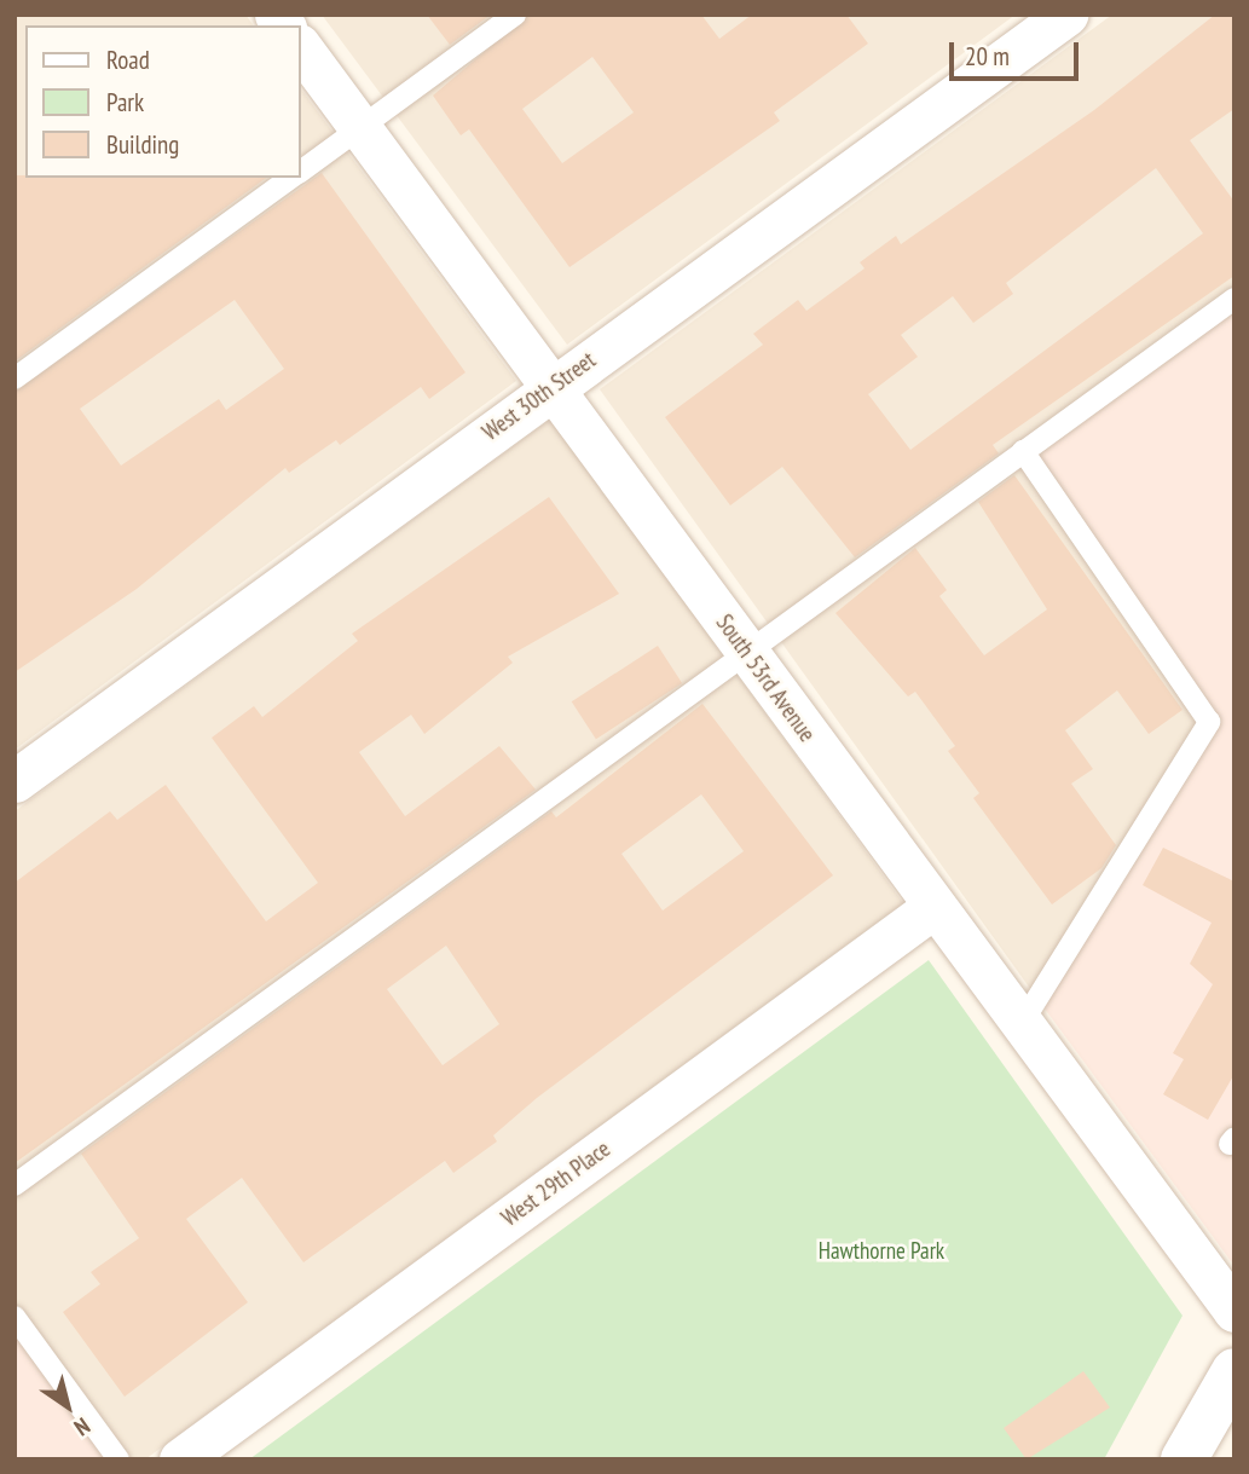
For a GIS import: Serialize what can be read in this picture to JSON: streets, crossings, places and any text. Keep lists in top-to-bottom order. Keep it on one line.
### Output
{"streets":{"street":["West 30th Street","South 53rd Avenue","West 29th Place"]},"crossings":[["West 30th Street","South 53rd Avenue"],["South 53rd Avenue","West 29th Place"]],"parks":["Hawthorne Park"],"legend":["Road","Park","Building"],"scale_bar":"20 m","north":"bottom right"}
